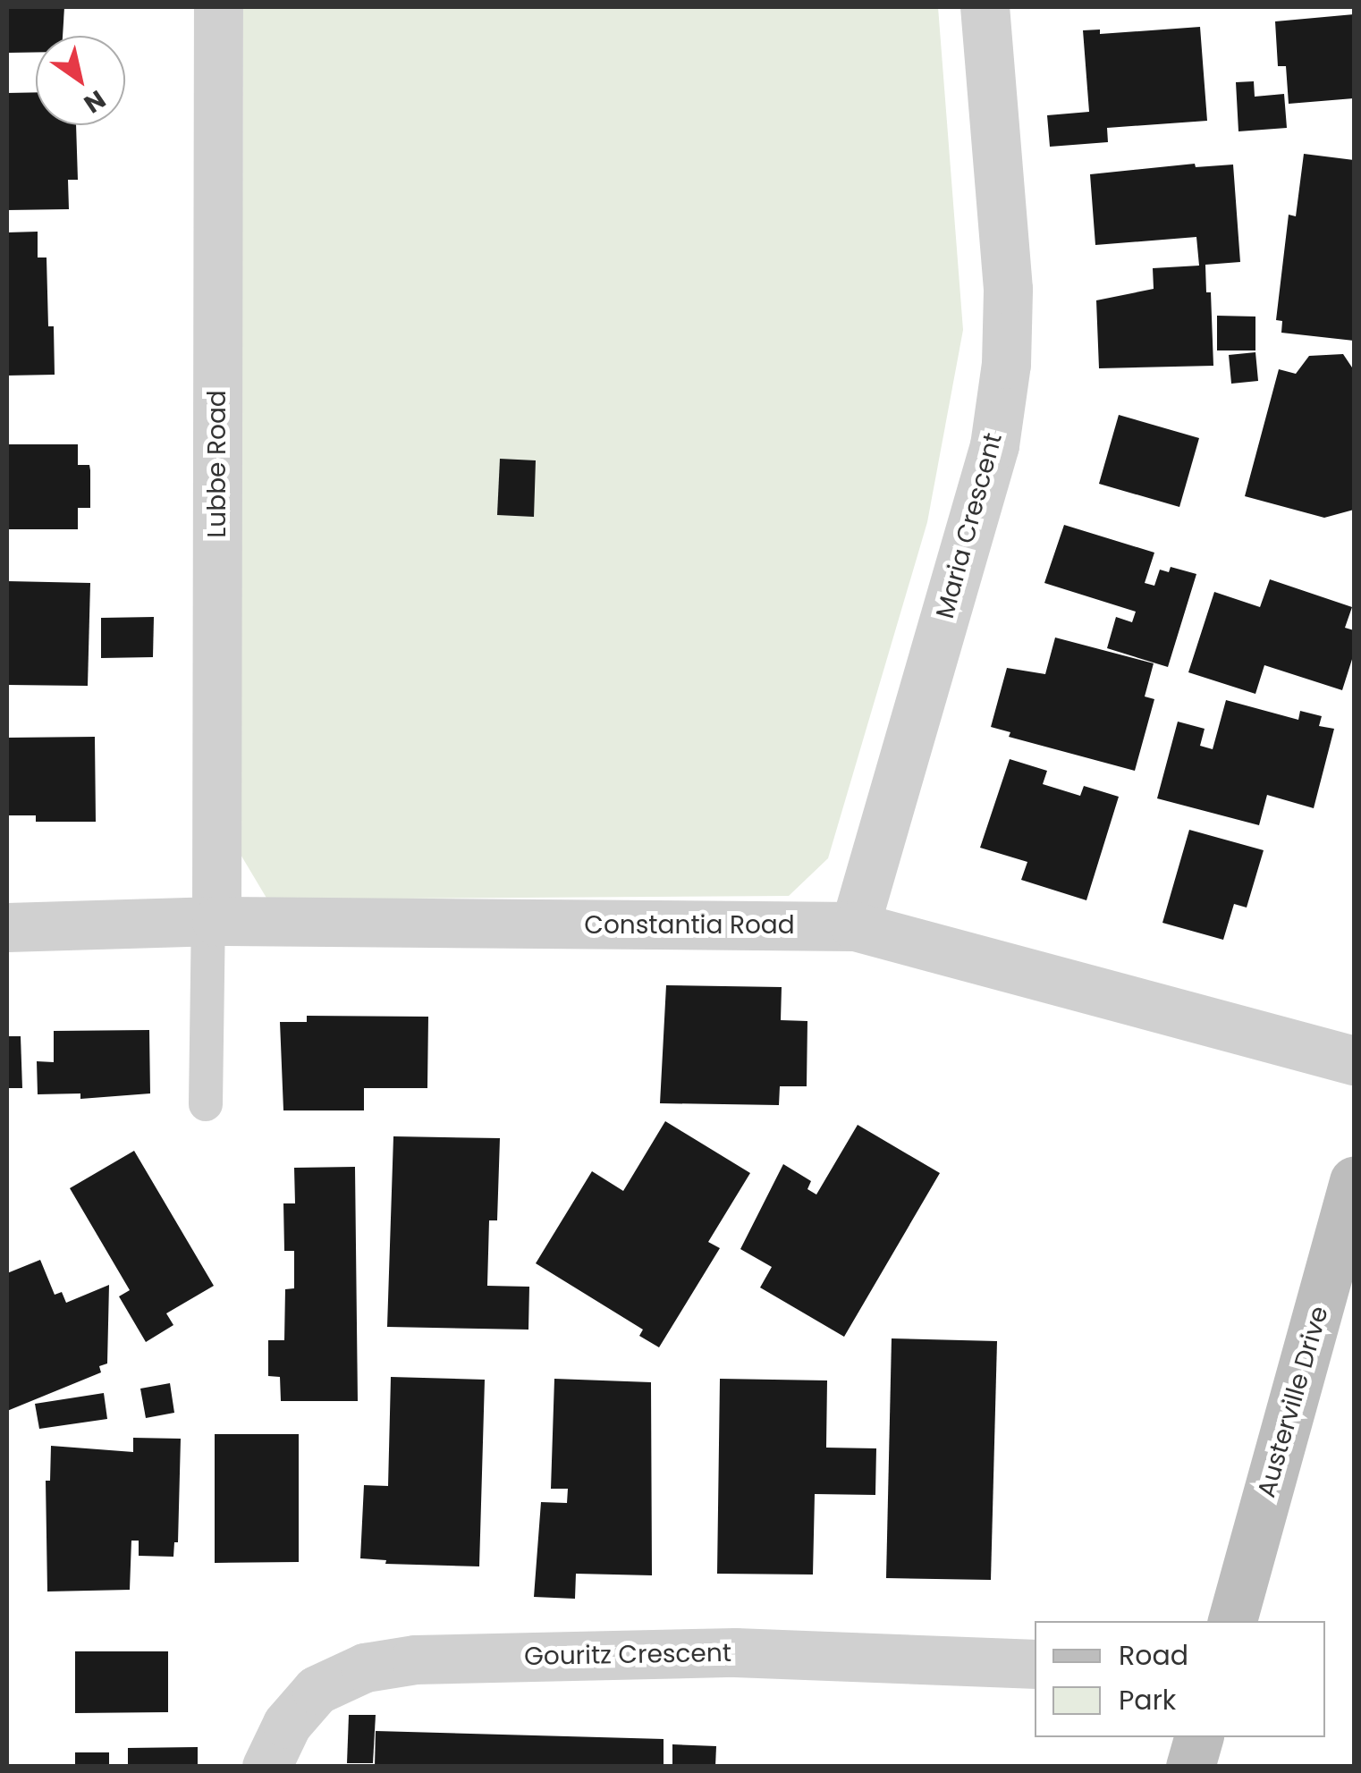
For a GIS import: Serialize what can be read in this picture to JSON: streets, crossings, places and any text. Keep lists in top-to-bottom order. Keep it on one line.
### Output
{"streets":{"street":["Lubbe Road","Maria Crescent","Constantia Road","Austerville Drive","Gouritz Crescent"]},"crossings":[["Lubbe Road","Constantia Road"],["Maria Crescent","Constantia Road"]],"legend":["Road","Park"],"north":"bottom right"}
